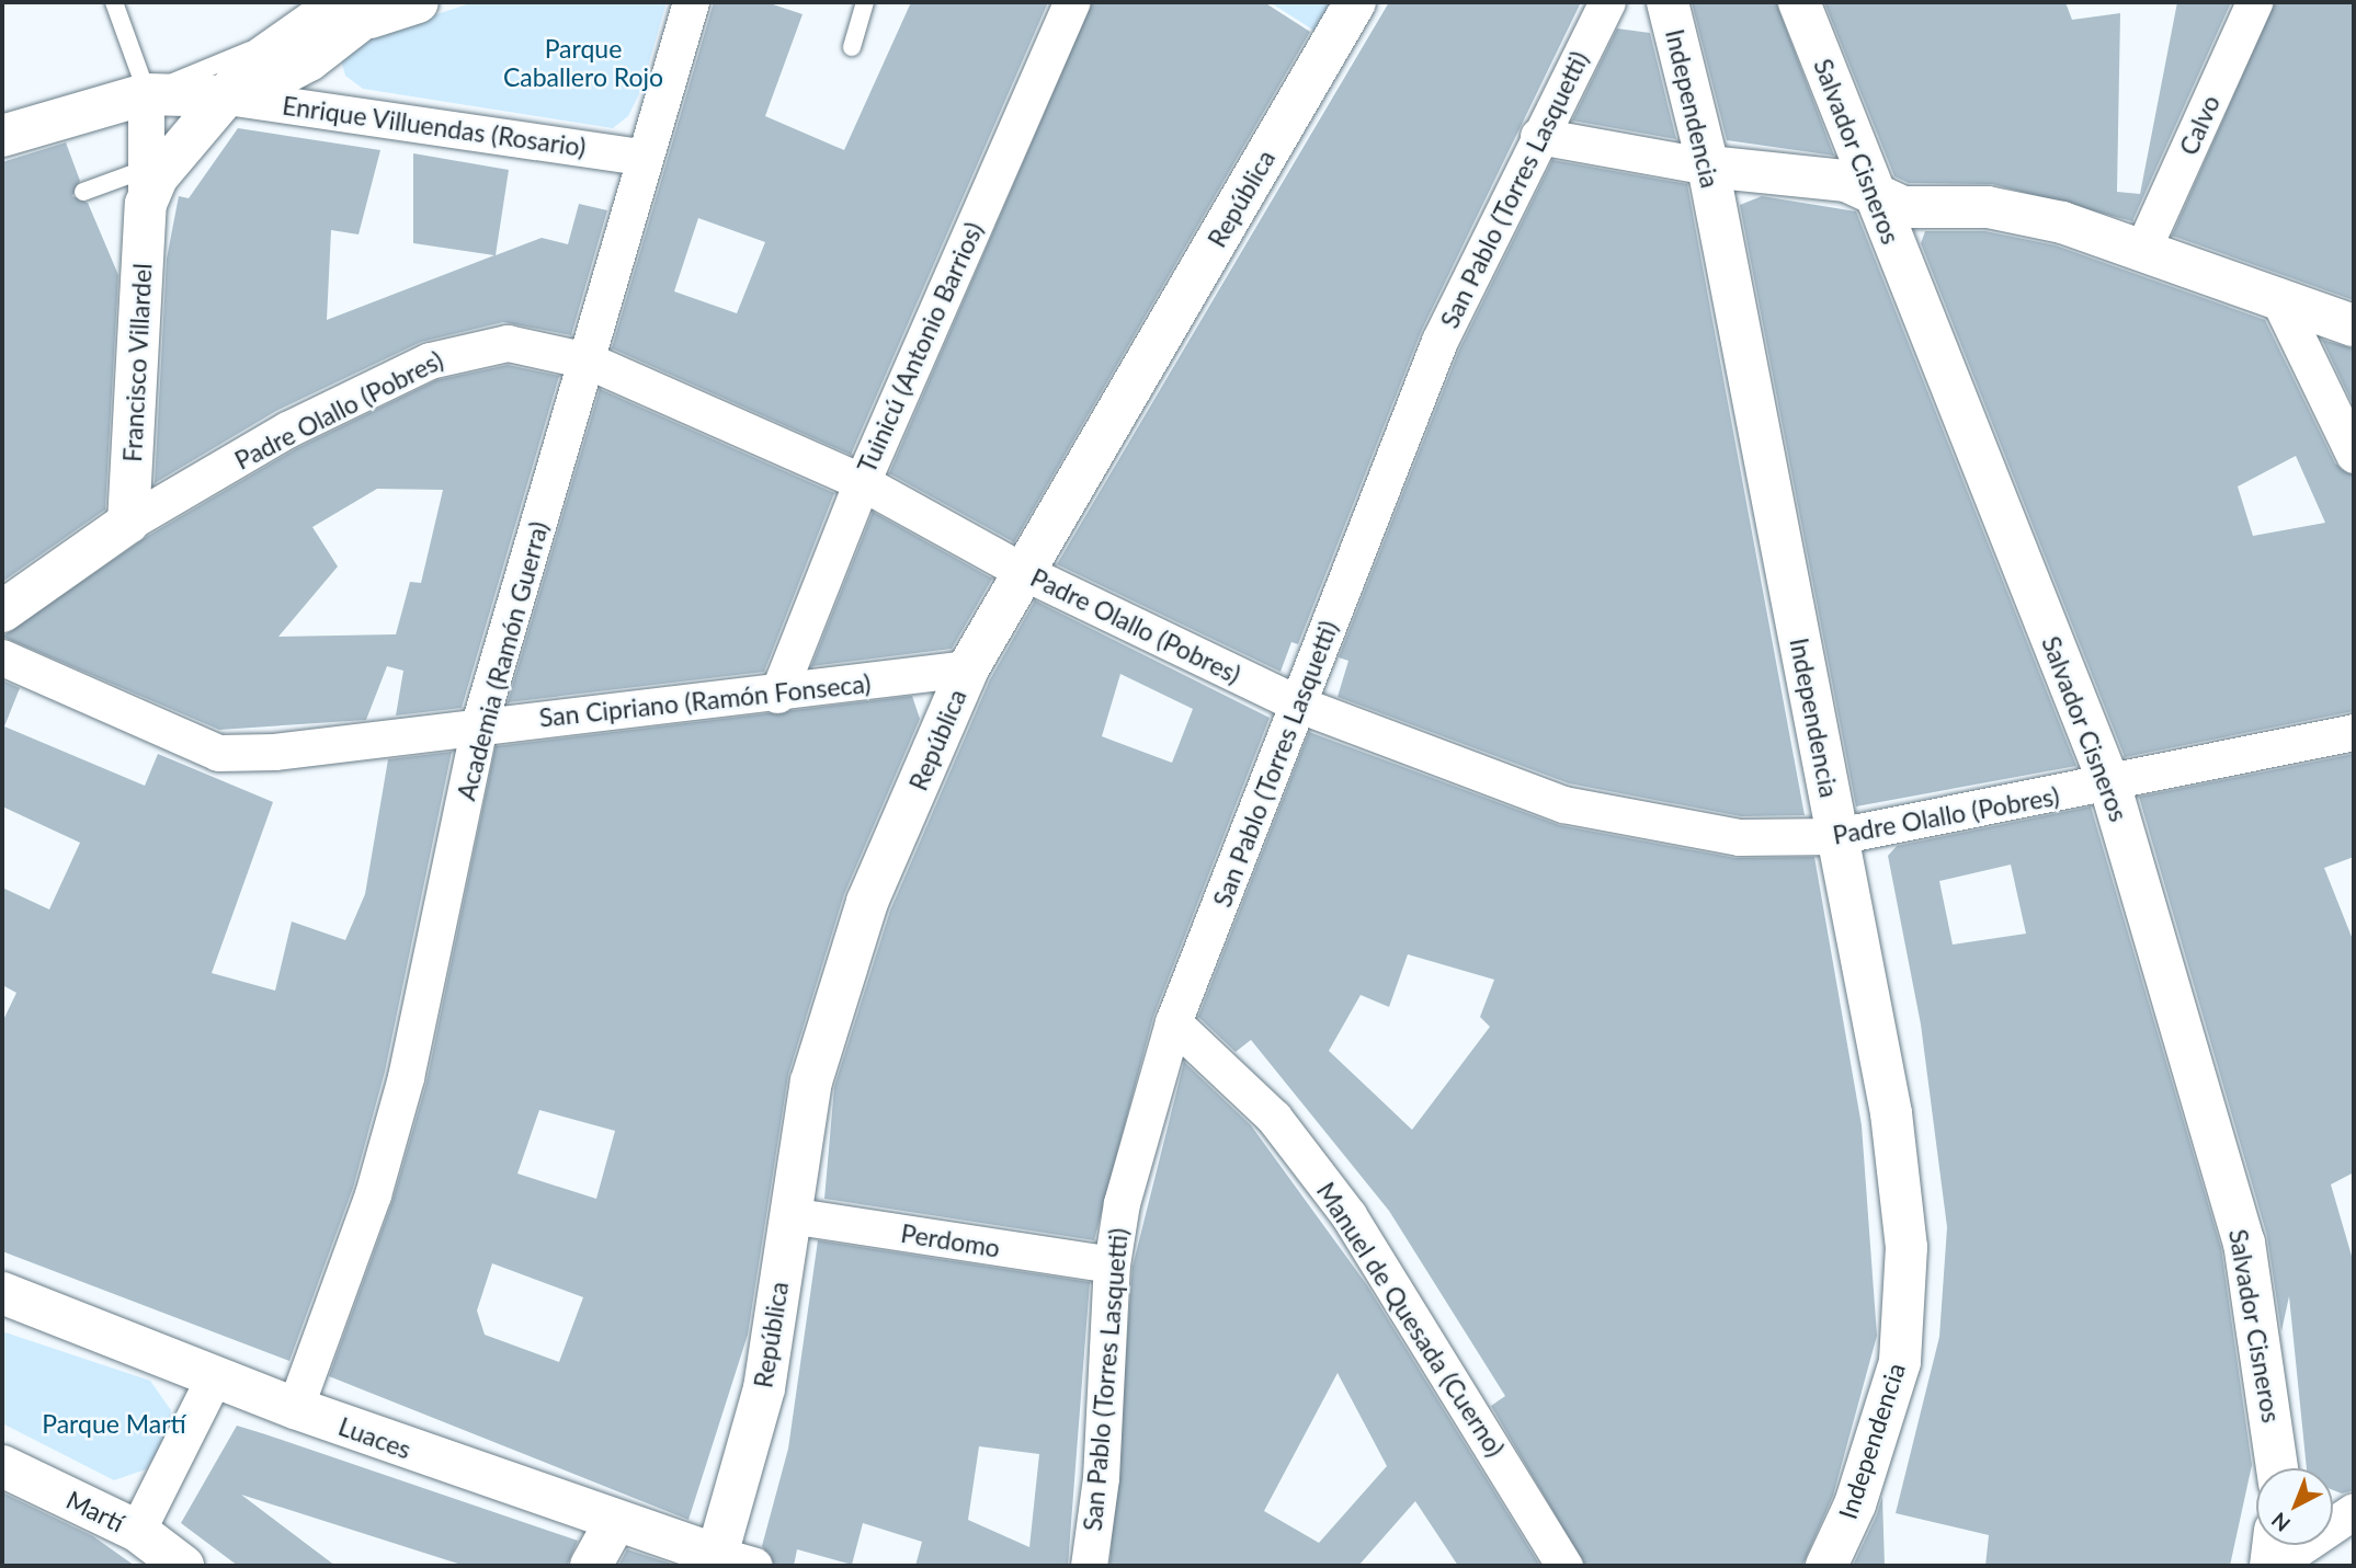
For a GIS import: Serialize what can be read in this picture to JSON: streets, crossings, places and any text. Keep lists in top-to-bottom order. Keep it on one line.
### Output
{"streets":{"street":["Independencia","Calvo","Enrique Villuendas (Rosario)","Salvador Cisneros","San Pablo (Torres Lasquetti)","República","Tuinicú (Antonio Barrios)","Francisco Villardel","Padre Olallo (Pobres)","Academia (Ramón Guerra)","San Cipriano (Ramón Fonseca)","Perdomo","Manuel de Quesada (Cuerno)","Luaces","Martí"]},"crossings":[["Independencia","Padre Olallo (Pobres)"],["Enrique Villuendas (Rosario)","Francisco Villardel"],["Enrique Villuendas (Rosario)","Academia (Ramón Guerra)"],["Salvador Cisneros","Padre Olallo (Pobres)"],["San Pablo (Torres Lasquetti)","Padre Olallo (Pobres)"],["San Pablo (Torres Lasquetti)","Perdomo"],["San Pablo (Torres Lasquetti)","Manuel de Quesada (Cuerno)"],["República","Padre Olallo (Pobres)"],["República","San Cipriano (Ramón Fonseca)"],["República","Perdomo"],["República","Luaces"],["Tuinicú (Antonio Barrios)","Padre Olallo (Pobres)"],["Tuinicú (Antonio Barrios)","San Cipriano (Ramón Fonseca)"],["Francisco Villardel","Padre Olallo (Pobres)"],["Padre Olallo (Pobres)","Academia (Ramón Guerra)"],["Academia (Ramón Guerra)","San Cipriano (Ramón Fonseca)"],["Academia (Ramón Guerra)","Luaces"]],"parks":["Parque Caballero Rojo","Parque Martí"],"north":"bottom left"}
